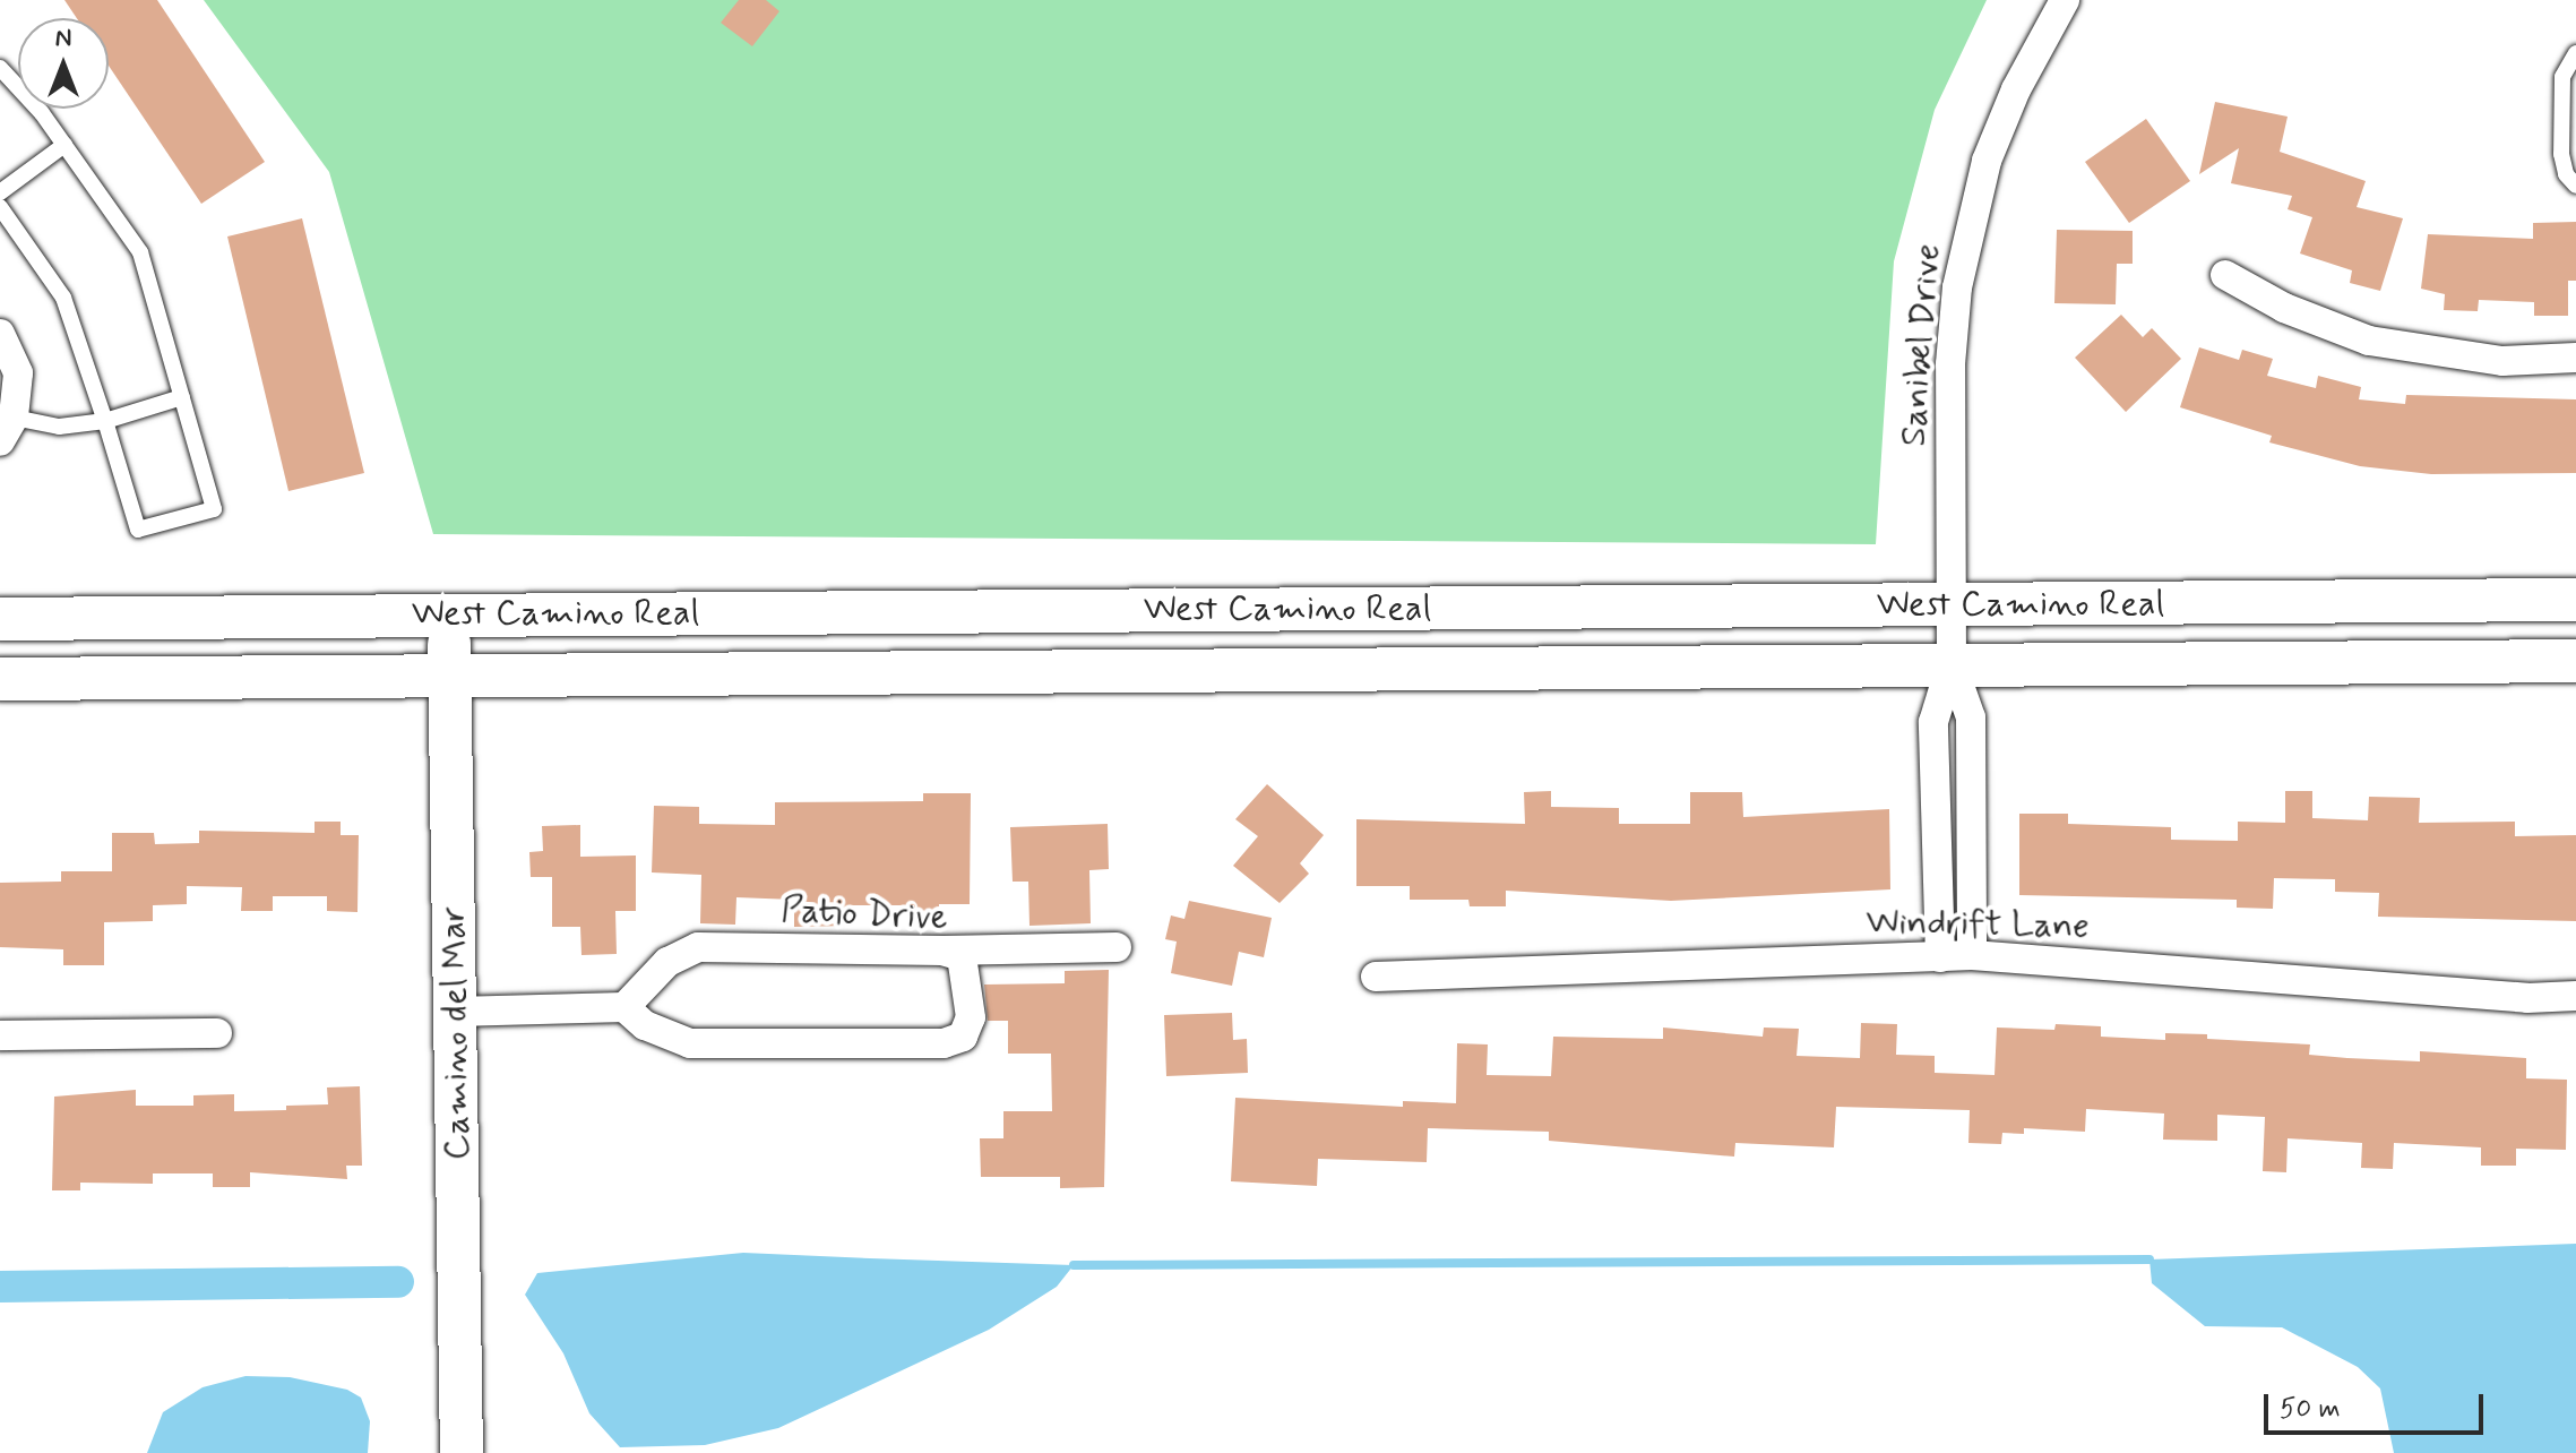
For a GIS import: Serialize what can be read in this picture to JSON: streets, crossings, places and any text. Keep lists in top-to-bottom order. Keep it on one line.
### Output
{"streets":{"street":["Sanibel Drive","West Camino Real","Patio Drive","Windrift Lane","Camino del Mar"]},"crossings":[["Sanibel Drive","West Camino Real"],["Sanibel Drive","Windrift Lane"],["West Camino Real","Camino del Mar"]],"scale_bar":"50 m","north":"top"}
